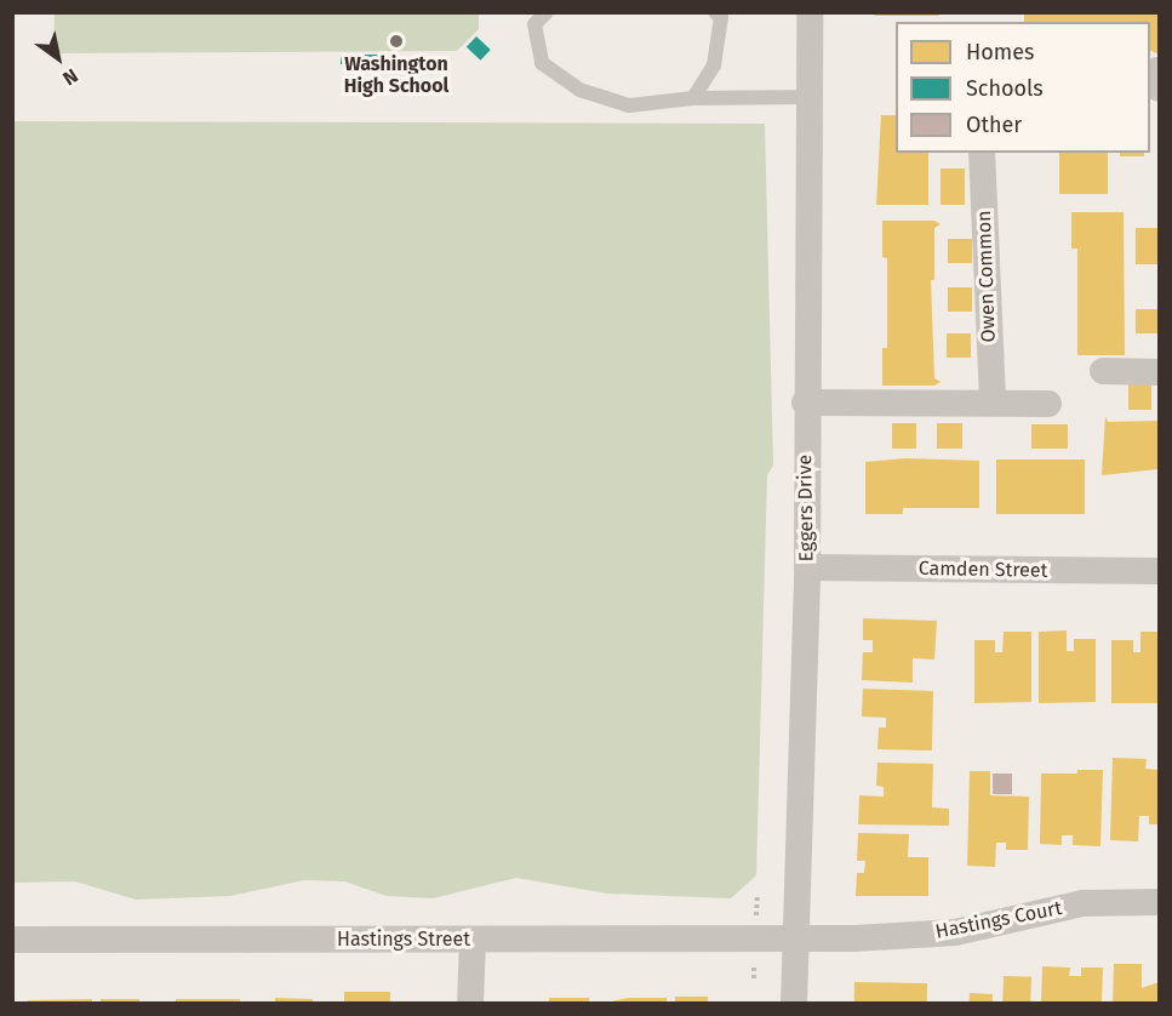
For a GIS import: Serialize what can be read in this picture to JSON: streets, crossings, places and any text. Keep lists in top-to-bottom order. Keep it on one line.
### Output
{"streets":{"street":["Owen Common","Eggers Drive","Camden Street","Hastings Court","Hastings Street"]},"crossings":[["Eggers Drive","Camden Street"],["Eggers Drive","Hastings Court"],["Eggers Drive","Hastings Street"],["Hastings Court","Hastings Street"]],"places":["Washington High School"],"legend":["Homes","Schools","Other"],"north":"bottom right"}
